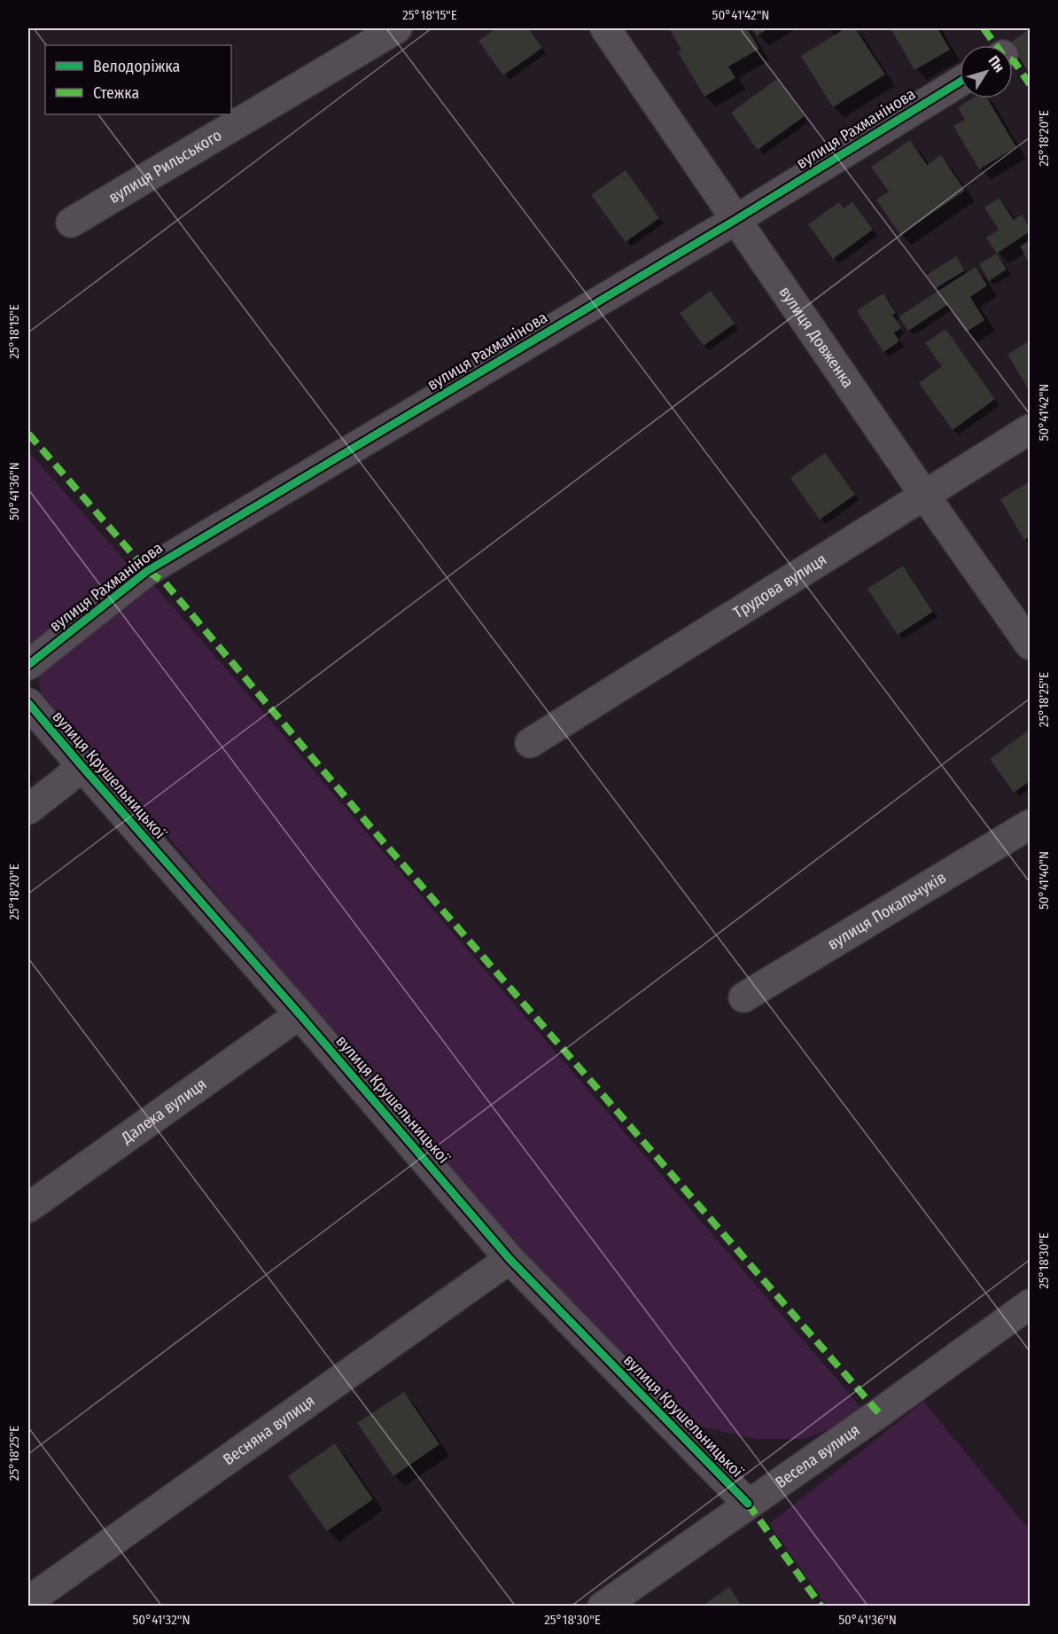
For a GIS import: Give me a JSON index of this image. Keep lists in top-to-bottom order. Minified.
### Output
{"streets":{"street":["вулиця Рахманінова","вулиця Рильського","вулиця Довженка","Трудова вулиця","вулиця Крушельницької","вулиця Покальчуків","Далека вулиця","Весняна вулиця","Весела вулиця"]},"crossings":[["вулиця Рахманінова","вулиця Довженка"],["вулиця Довженка","Трудова вулиця"],["вулиця Крушельницької","Далека вулиця"],["вулиця Крушельницької","Весняна вулиця"],["вулиця Крушельницької","Весела вулиця"]],"legend":["Велодоріжка","Стежка"],"north":"top right","coordinates":["25°18'15\"E","50°41'42\"N","25°18'20\"E","50°41'36\"N","25°18'25\"E","50°41'40\"N","25°18'30\"E","50°41'32\"N"]}
